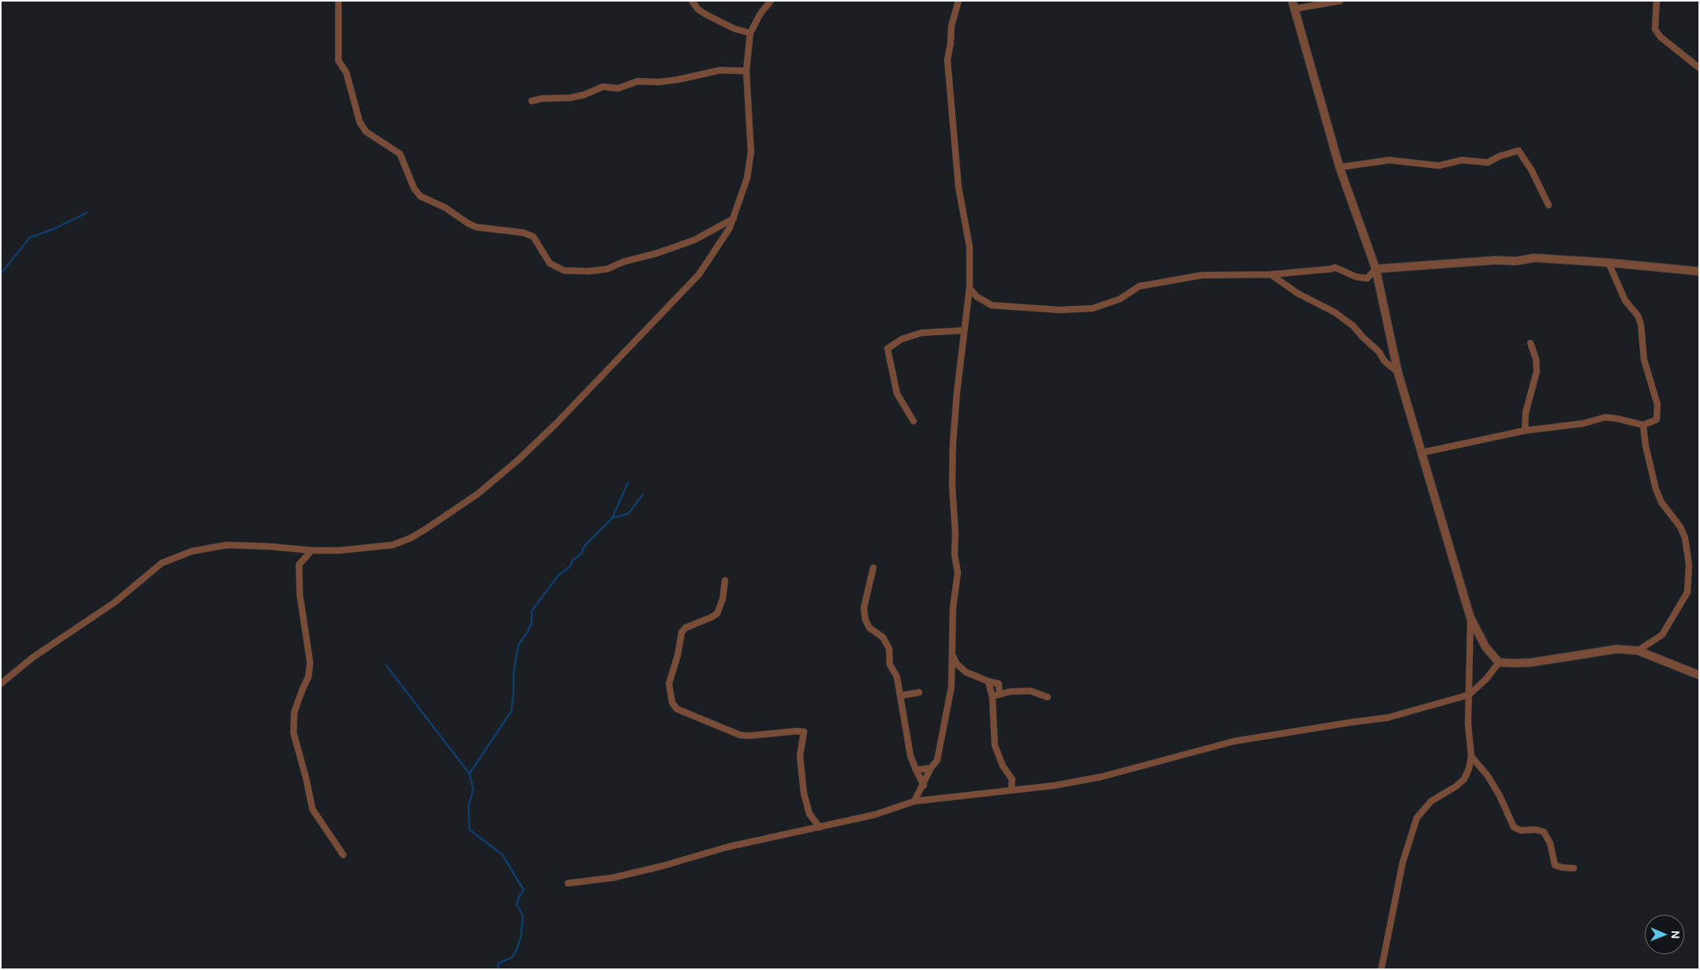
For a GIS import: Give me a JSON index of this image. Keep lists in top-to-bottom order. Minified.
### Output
{"north":"right"}
